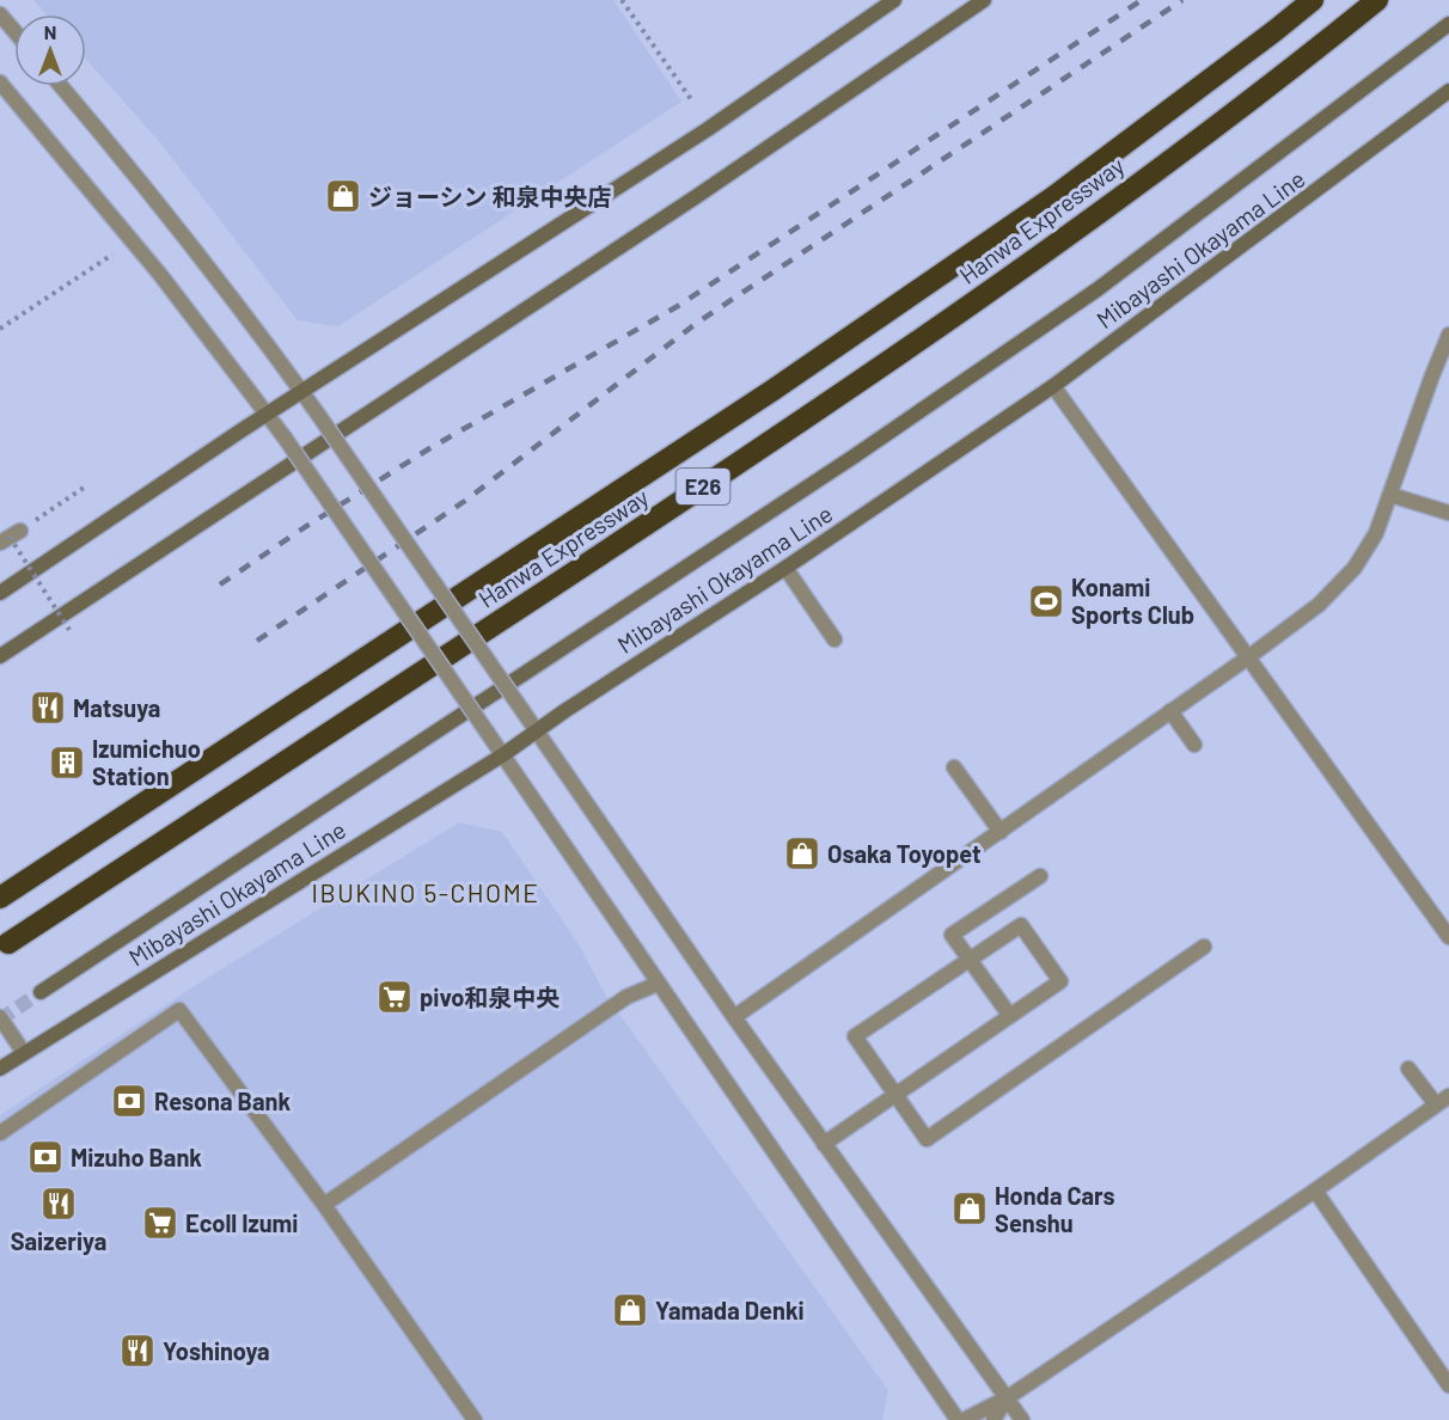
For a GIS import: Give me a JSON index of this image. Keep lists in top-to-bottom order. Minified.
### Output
{"streets":{"highway":["Hanwa Expressway","E26"],"main road":["Mibayashi Okayama Line"]},"districts":["IBUKINO 5-CHOME"],"places":{"shop":["ジョーシン 和泉中央店","Osaka Toyopet","Honda Cars Senshu","Yamada Denki"],"sports":["Konami Sports Club"],"restaurant":["Matsuya","Saizeriya","Yoshinoya"],"building":["Izumichuo Station"],"supermarket":["pivo和泉中央","Ecoll Izumi"],"bank":["Resona Bank","Mizuho Bank"]},"north":"top"}
